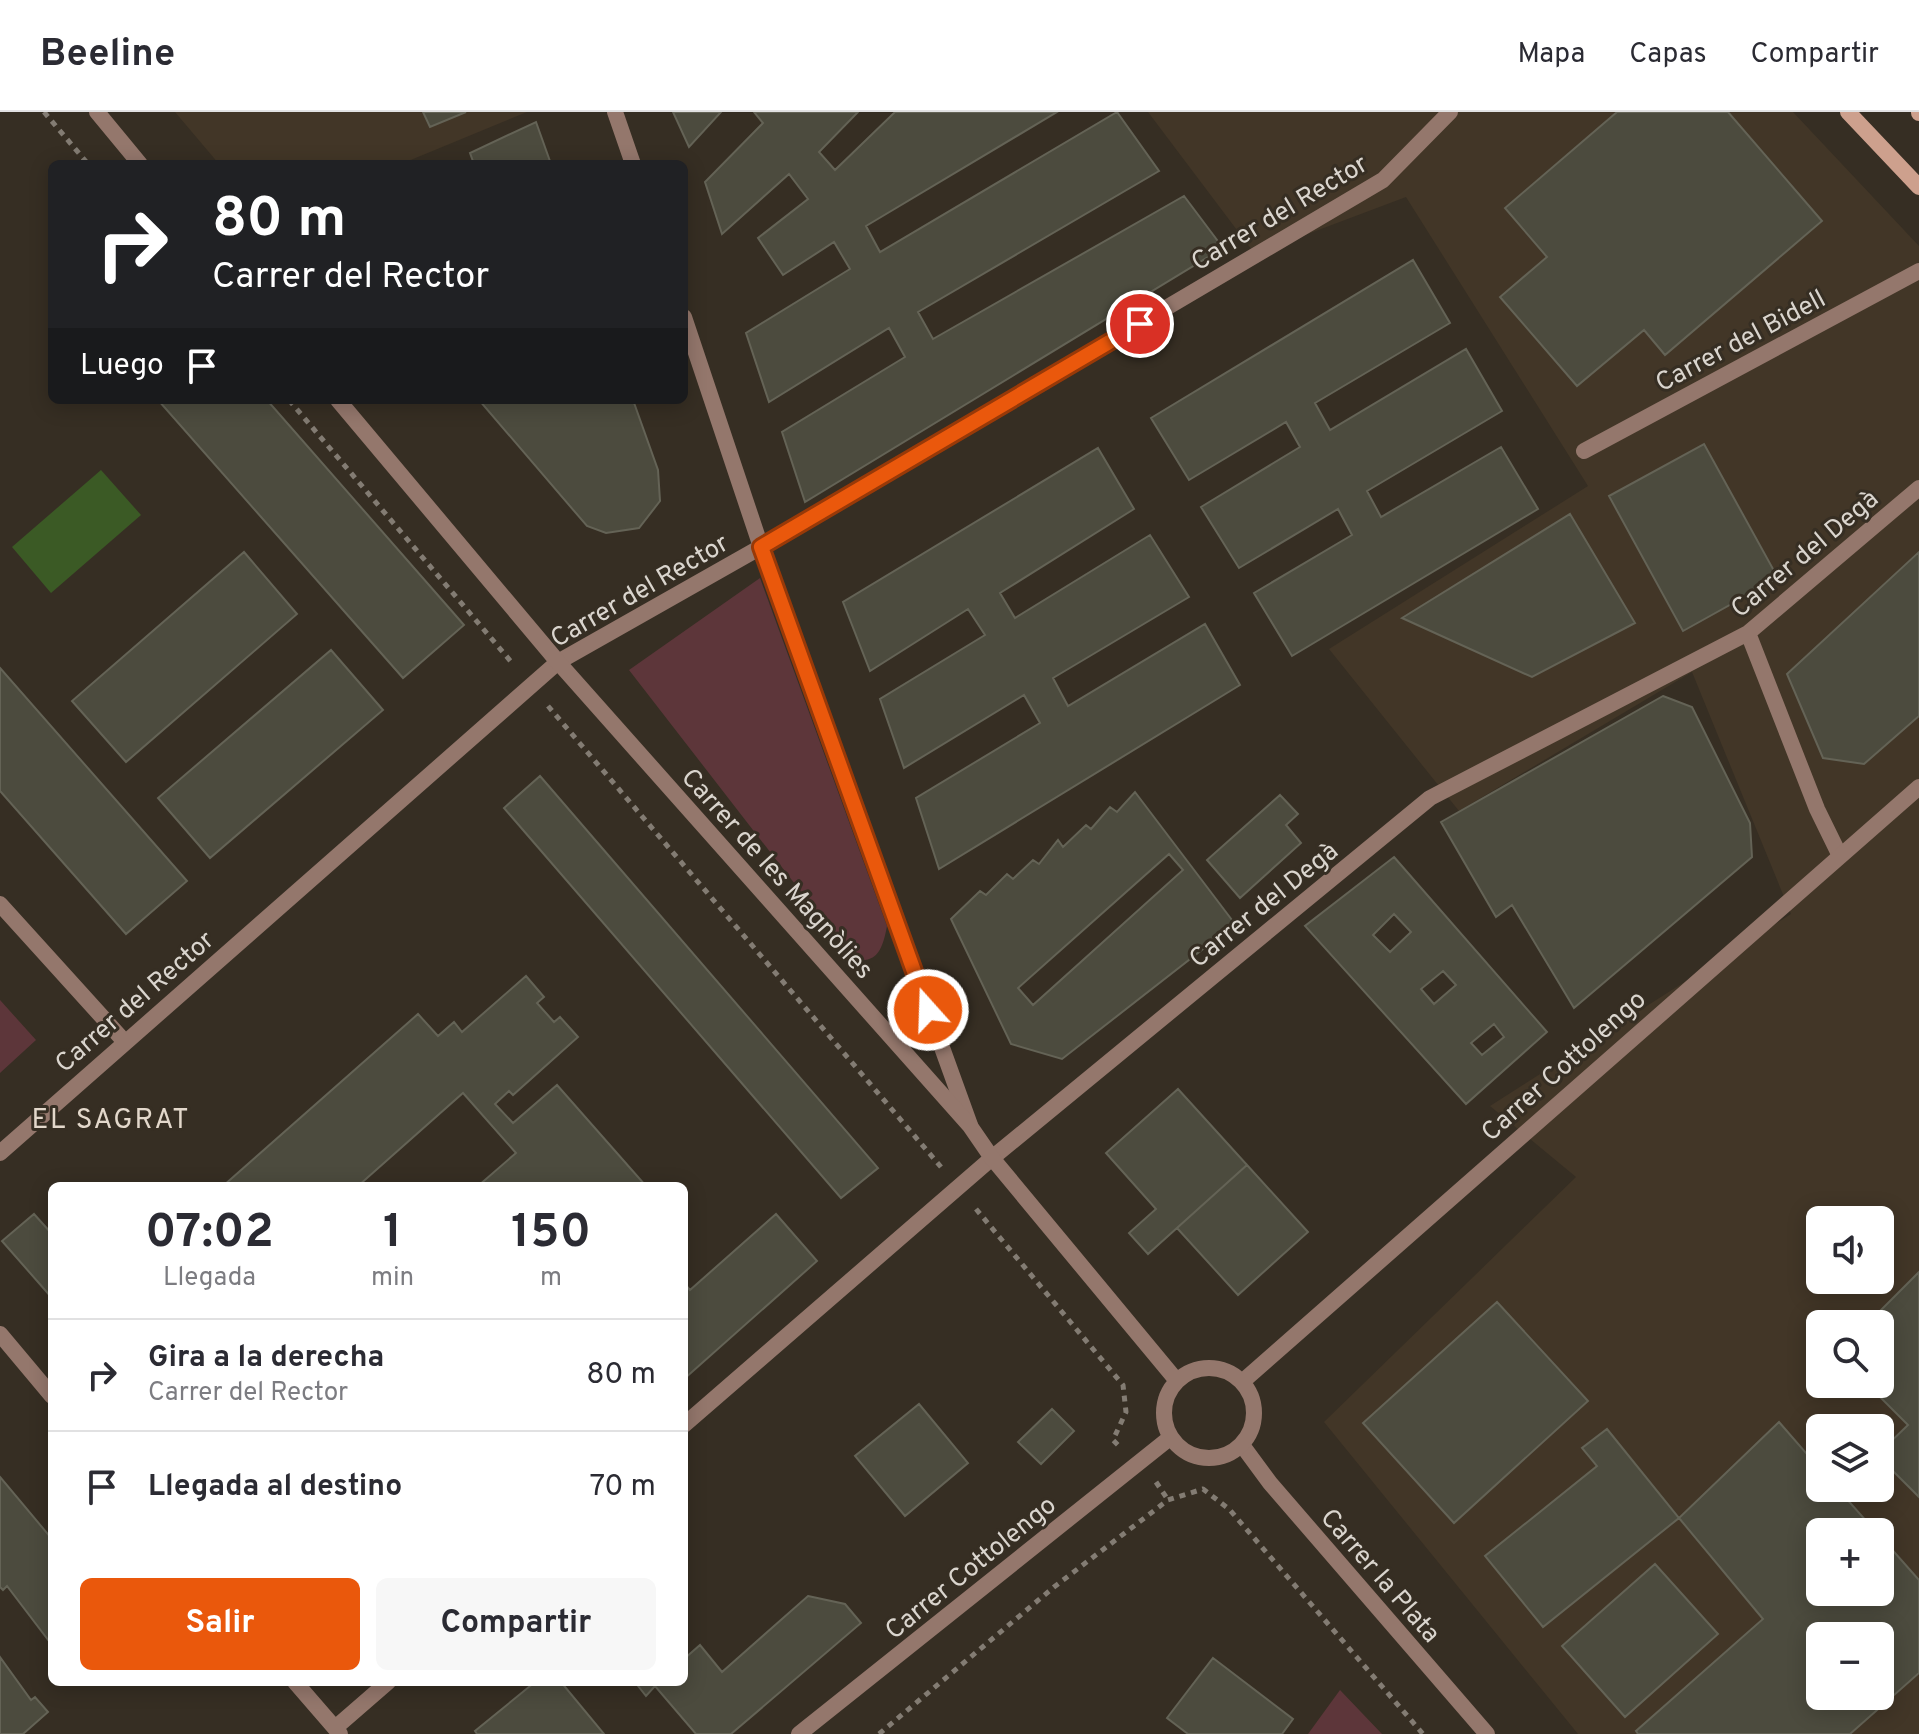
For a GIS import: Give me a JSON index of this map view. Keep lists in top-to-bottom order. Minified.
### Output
{"streets":{"street":["Carrer del Rector","Carrer del Bidell","Carrer del Degà","Carrer de les Magnòlies","Carrer Cottolengo","Carrer la Plata"]},"crossings":[["Carrer del Rector","Carrer de les Magnòlies"],["Carrer del Degà","Carrer de les Magnòlies"],["Carrer de les Magnòlies","Carrer Cottolengo"],["Carrer de les Magnòlies","Carrer la Plata"],["Carrer Cottolengo","Carrer la Plata"]],"districts":["EL SAGRAT"],"page":{"header":"Beeline","nav":["Mapa","Capas","Compartir"],"turn":["80 m","Carrer del Rector"],"then":"Luego","eta":["07:02","Llegada","1","min","150","m"],"map_buttons":["+","−"],"list":[{"name":"Gira a la derecha","note":"Carrer del Rector","value":"80 m"},{"name":"Llegada al destino","value":"70 m"}],"buttons":["Salir","Compartir"]}}
